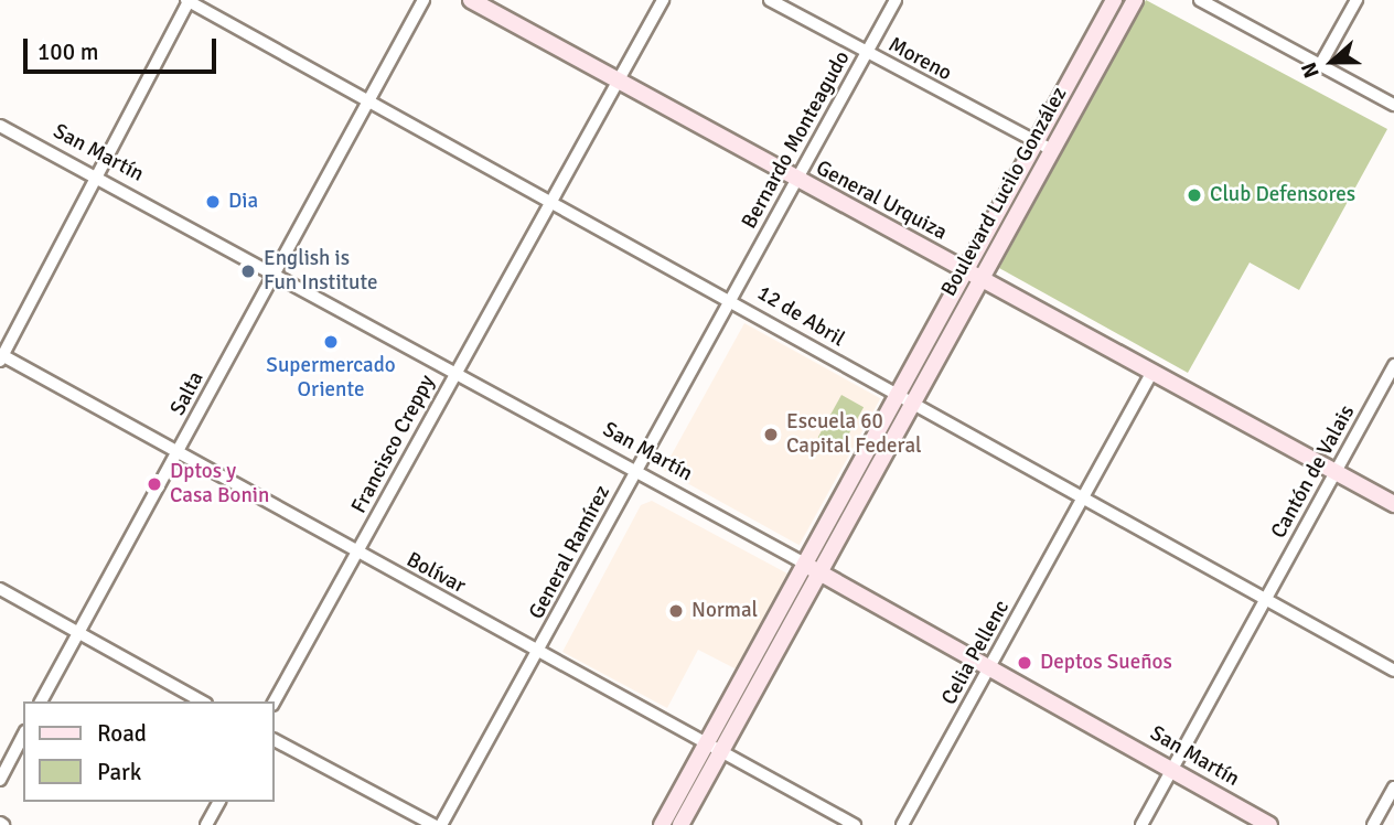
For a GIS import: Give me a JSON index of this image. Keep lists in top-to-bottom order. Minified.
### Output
{"streets":{"main road":["San Martín","Boulevard Lucilo González","General Urquiza"],"street":["Moreno","Bernardo Monteagudo","12 de Abril","Salta","Francisco Creppy","Cantón de Valais","General Ramírez","Bolívar","Celia Pellenc"]},"crossings":[["Moreno","Bernardo Monteagudo"],["Moreno","Boulevard Lucilo González"],["Bernardo Monteagudo","General Urquiza"],["Bernardo Monteagudo","12 de Abril"],["Bernardo Monteagudo","General Ramírez"],["San Martín","Boulevard Lucilo González"],["San Martín","Salta"],["San Martín","Francisco Creppy"],["San Martín","Cantón de Valais"],["San Martín","General Ramírez"],["San Martín","Celia Pellenc"],["Boulevard Lucilo González","General Urquiza"],["Boulevard Lucilo González","12 de Abril"],["General Urquiza","Francisco Creppy"],["General Urquiza","Cantón de Valais"],["General Urquiza","Celia Pellenc"],["12 de Abril","Salta"],["12 de Abril","Francisco Creppy"],["12 de Abril","Cantón de Valais"],["12 de Abril","General Ramírez"],["12 de Abril","Celia Pellenc"],["Salta","Bolívar"],["Francisco Creppy","Bolívar"],["General Ramírez","Bolívar"]],"places":["Club Defensores","Dia","English is Fun Institute","Supermercado Oriente","Escuela 60 Capital Federal","Dptos y Casa Bonin","Normal","Deptos Sueños"],"legend":["Road","Park"],"scale_bar":"100 m","north":"left"}
